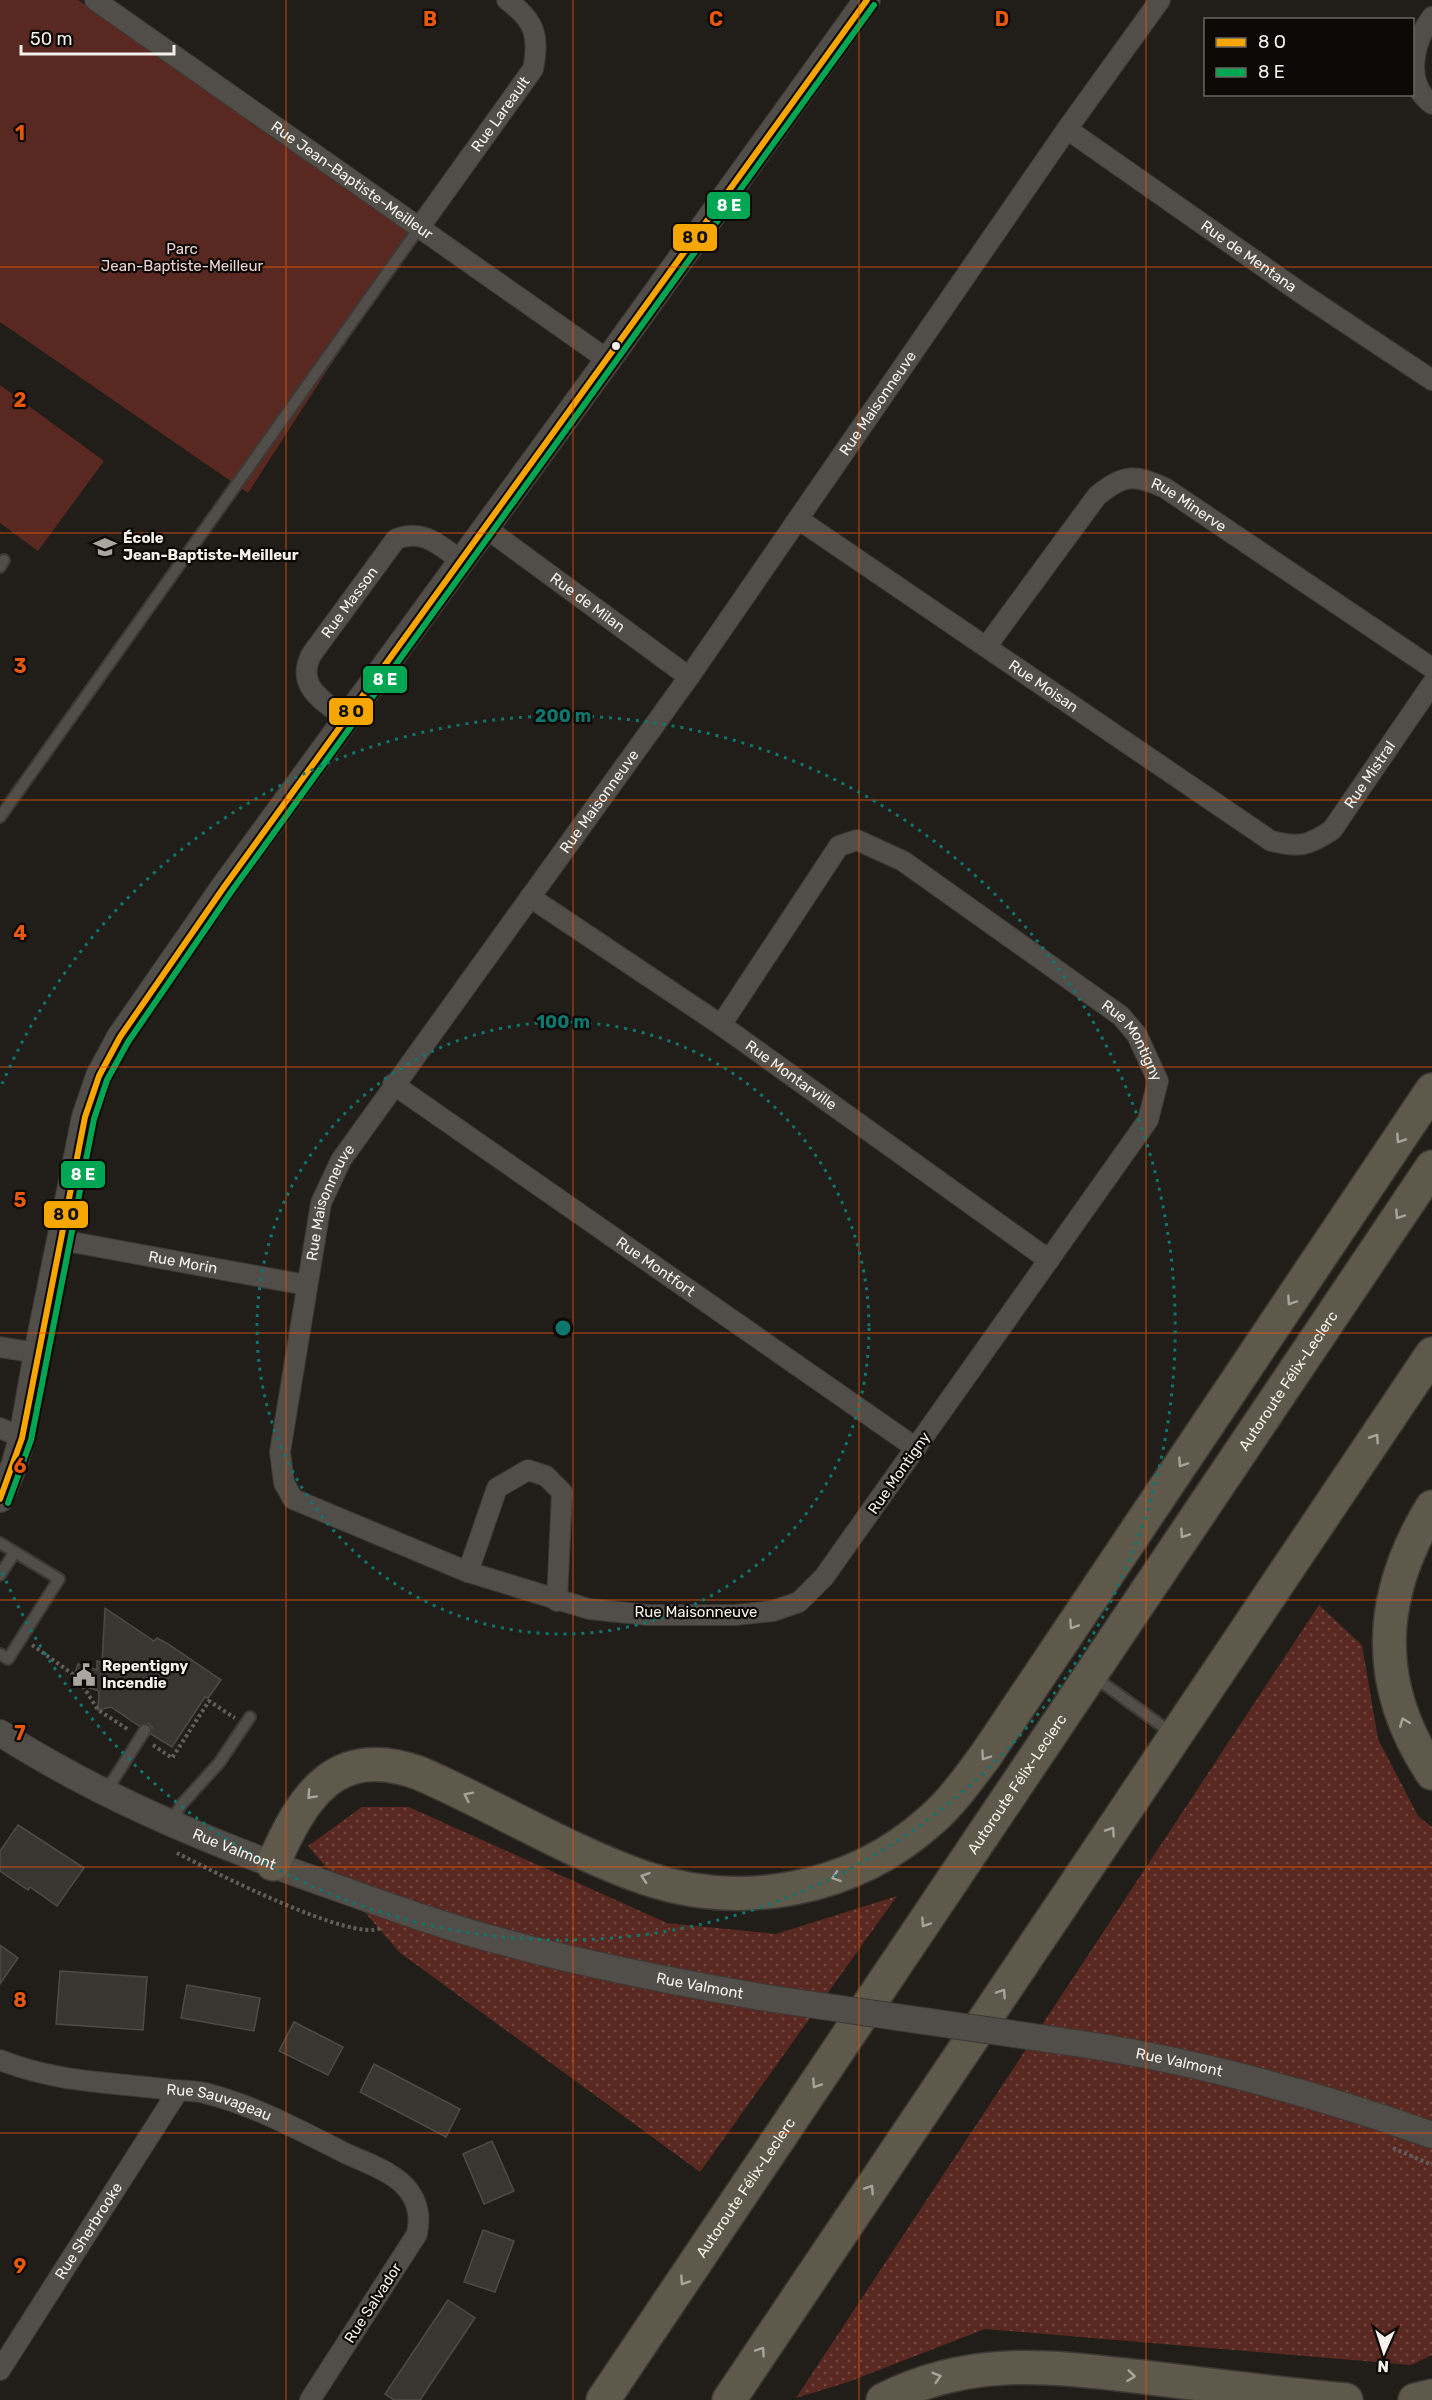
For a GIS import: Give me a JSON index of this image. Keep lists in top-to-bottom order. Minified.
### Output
{"streets":{"highway":["Autoroute Félix-Leclerc"],"street":["Rue Lareault","Rue Jean-Baptiste-Meilleur","Rue de Mentana","Rue Maisonneuve","Rue Minerve","Rue Masson","Rue de Milan","Rue Moisan","Rue Mistral","Rue Montigny","Rue Montarville","Rue Morin","Rue Montfort","Rue Valmont","Rue Sauvageau","Rue Sherbrooke","Rue Salvador"]},"crossings":[["Rue Lareault","Rue Jean-Baptiste-Meilleur"],["Rue de Mentana","Rue Maisonneuve"],["Rue Maisonneuve","Rue de Milan"],["Rue Maisonneuve","Rue Moisan"],["Rue Maisonneuve","Rue Montigny"],["Rue Maisonneuve","Rue Montarville"],["Rue Maisonneuve","Rue Morin"],["Rue Maisonneuve","Rue Montfort"],["Rue Minerve","Rue Moisan"],["Rue Moisan","Rue Mistral"],["Rue Montigny","Rue Montarville"],["Rue Montigny","Rue Montfort"],["Rue Sauvageau","Rue Sherbrooke"],["Rue Sauvageau","Rue Salvador"]],"parks":["Parc Jean-Baptiste-Meilleur"],"places":{"school or university":["École Jean-Baptiste-Meilleur"],"public building":["Repentigny Incendie"]},"legend":["8 O","8 E"],"scale_bar":"50 m","north":"bottom","grid":{"columns":["B","C","D"],"rows":["1","2","3","4","5","6","7","8","9"]},"rings":["200 m","100 m"]}
